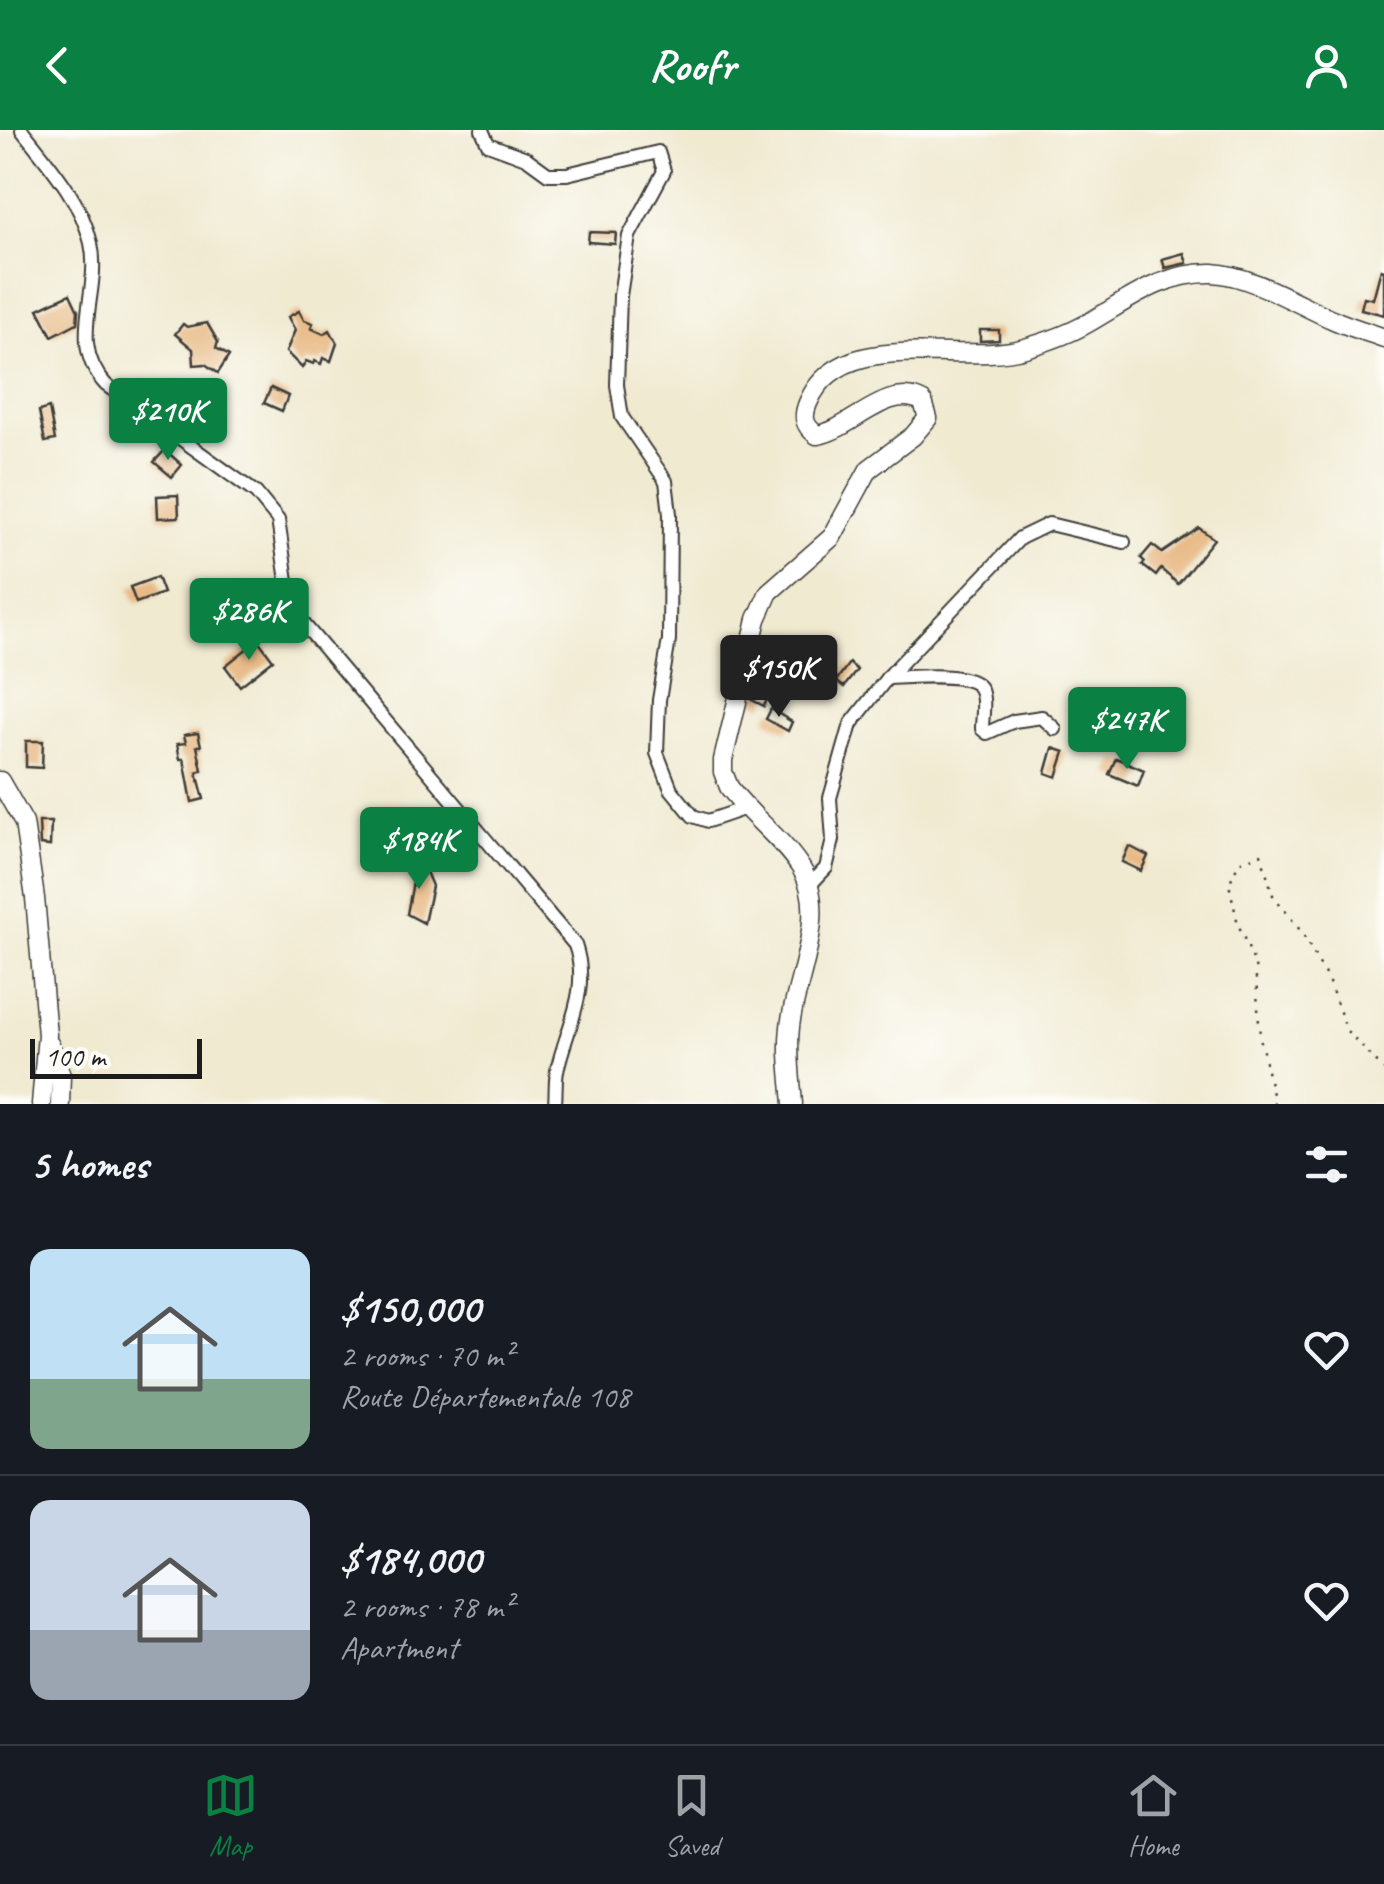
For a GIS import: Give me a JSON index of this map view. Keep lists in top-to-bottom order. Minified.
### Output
{"scale_bar":"100 m","page":{"header":"Roofr","price":["$210K","$286K","$150K","$247K","$184K"],"scale":"100 m","heading":"5 homes","list":[{"name":"$150,000","note":"2 rooms · 70 m² · Route Départementale 108"},{"name":"$184,000","note":"2 rooms · 78 m² · Apartment"}],"tabs":["Map","Saved","Home"]}}
